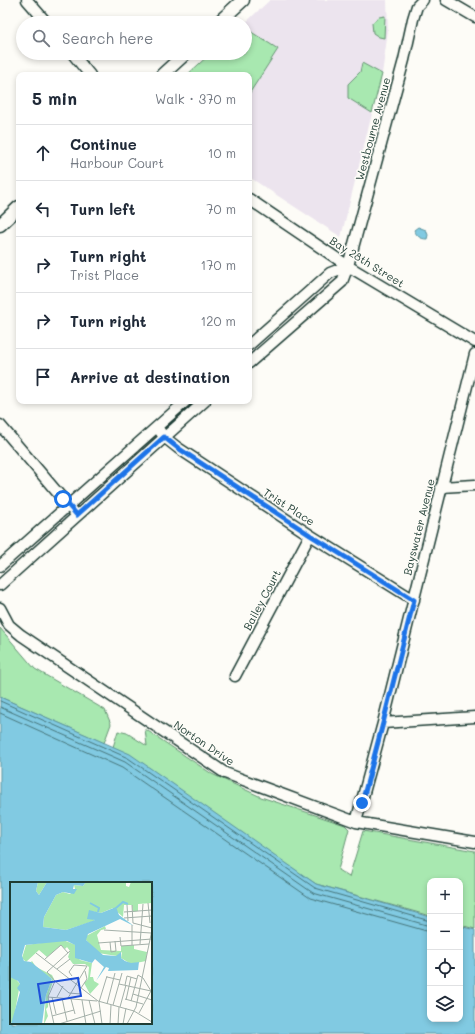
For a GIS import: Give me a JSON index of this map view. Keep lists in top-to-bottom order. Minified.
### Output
{"streets":{"street":["Westbourne Avenue","Bay 28th Street","Trist Place","Bayswater Avenue","Bailey Court","Norton Drive"]},"crossings":[["Westbourne Avenue","Bay 28th Street"],["Trist Place","Bayswater Avenue"],["Trist Place","Bailey Court"],["Bayswater Avenue","Norton Drive"]],"page":{"search":"Search here","heading":["5 min","Walk · 370 m"],"list":[["Continue","Harbour Court","10 m"],["Turn left","70 m"],["Turn right","Trist Place","170 m"],["Turn right","120 m"],"Arrive at destination"],"map_buttons":["+","−"]}}
